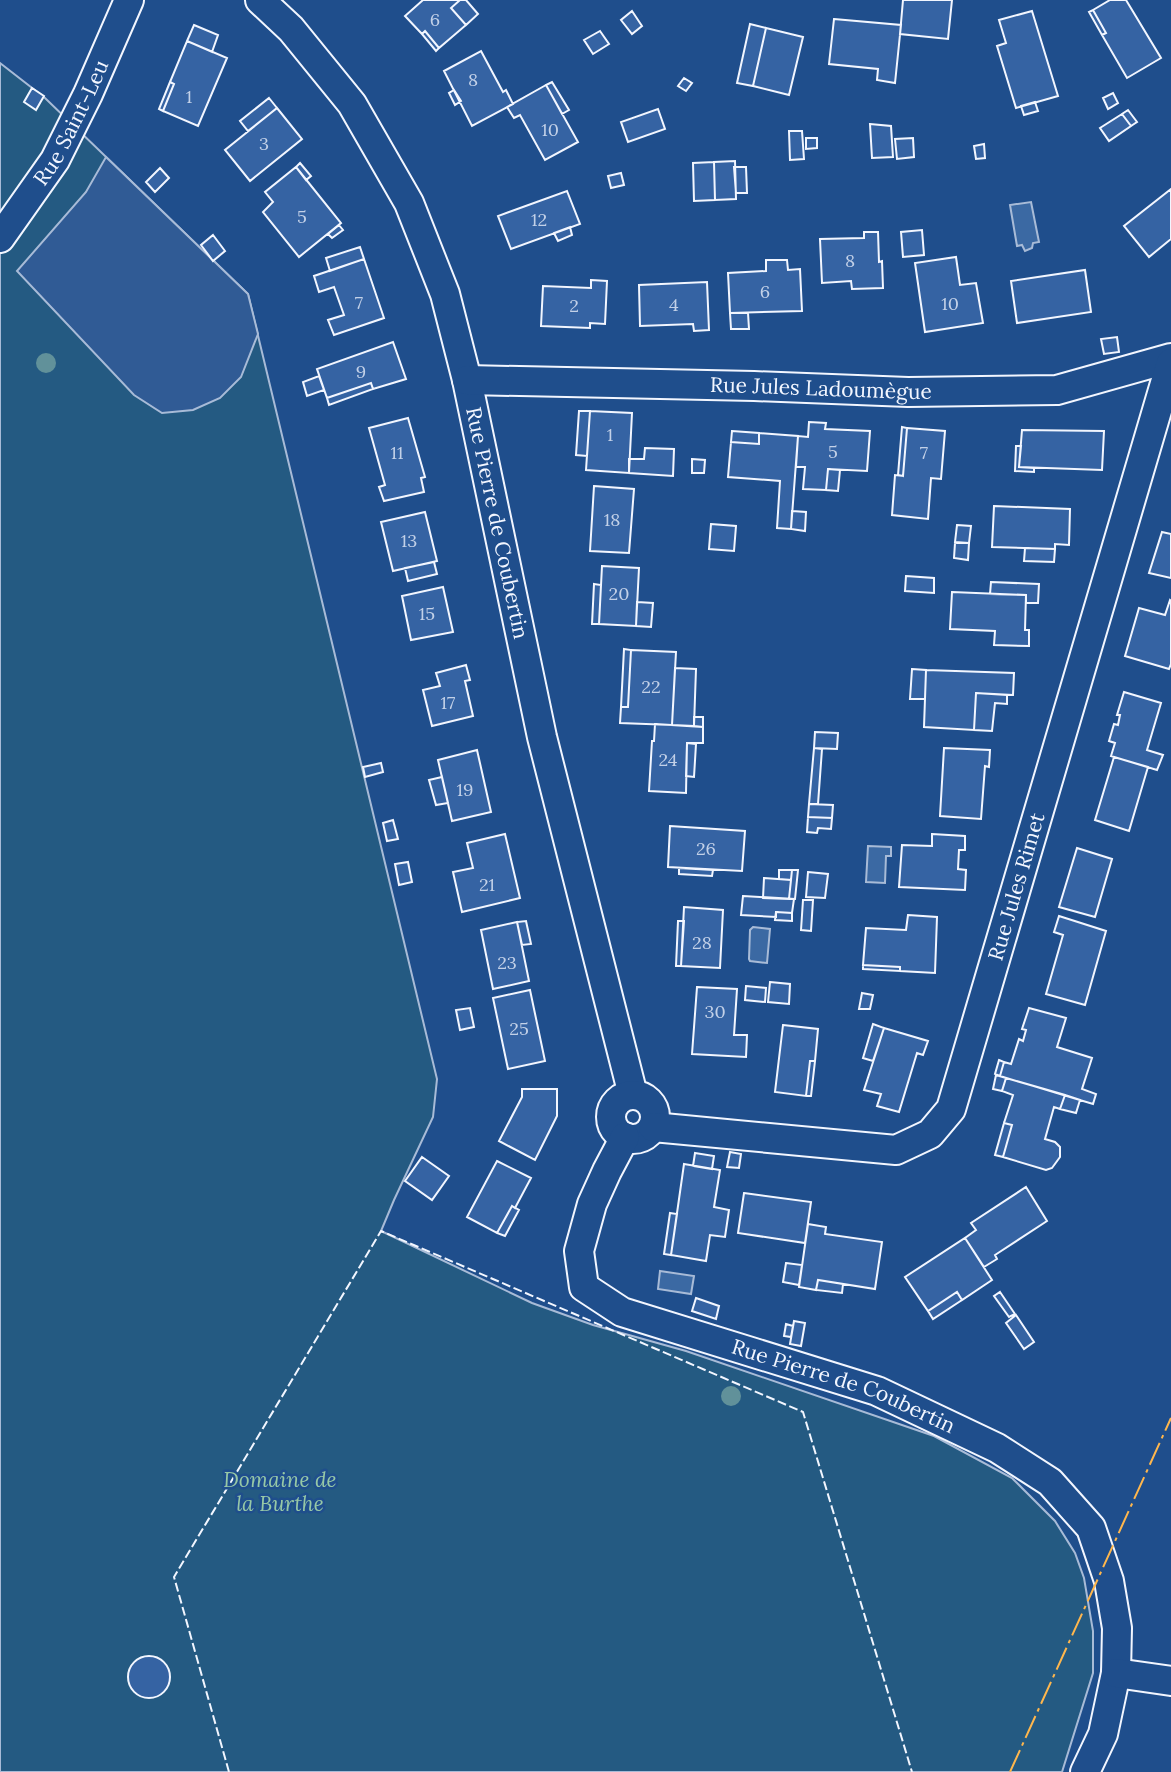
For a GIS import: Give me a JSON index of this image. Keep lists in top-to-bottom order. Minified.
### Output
{"streets":{"street":["Rue Saint-Leu","Rue Jules Ladoumègue","Rue Pierre de Coubertin","Rue Jules Rimet"]},"crossings":[["Rue Jules Ladoumègue","Rue Pierre de Coubertin"],["Rue Jules Ladoumègue","Rue Jules Rimet"],["Rue Pierre de Coubertin","Rue Jules Rimet"]],"parks":["Domaine de la Burthe"],"house_numbers":["6","8","1","10","3","5","12","8","6","7","10","4","2","9","1","5","11","7","18","13","20","15","22","17","24","19","26","21","28","23","30","25"]}
